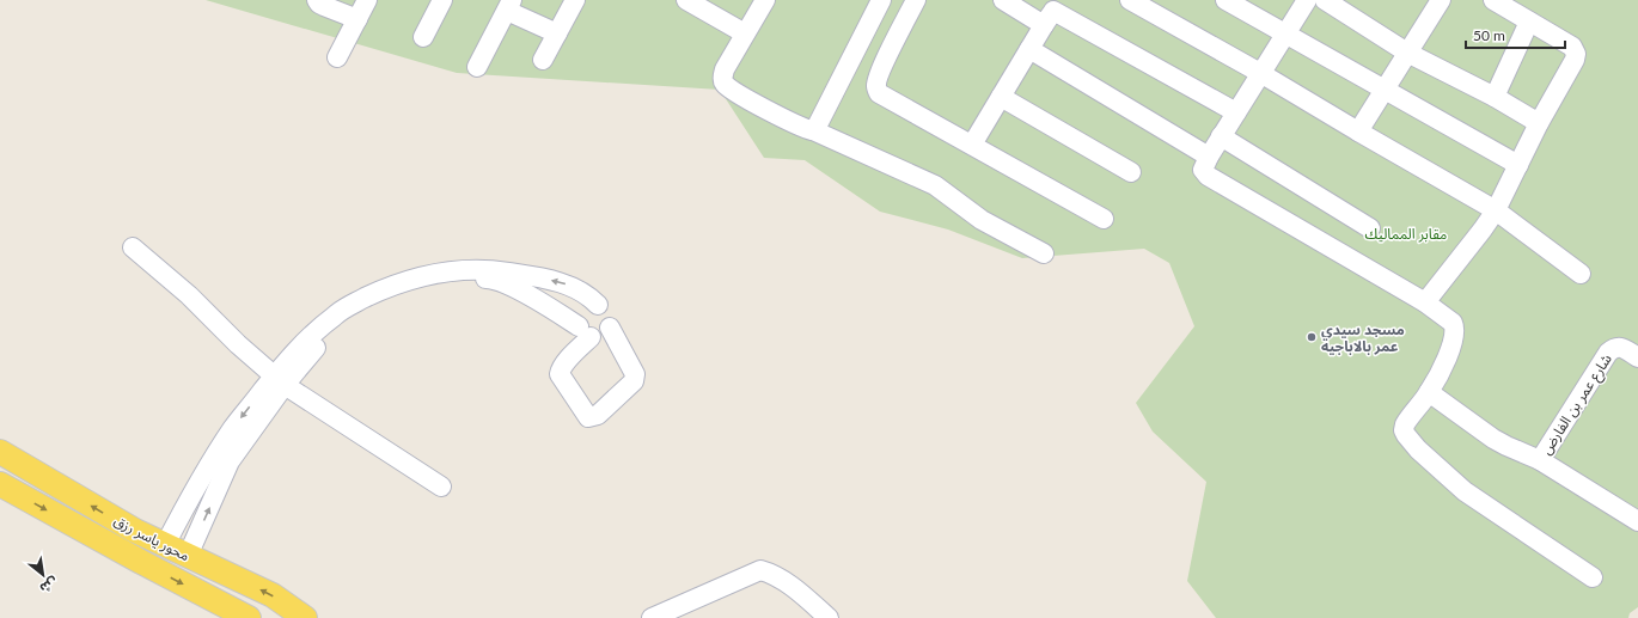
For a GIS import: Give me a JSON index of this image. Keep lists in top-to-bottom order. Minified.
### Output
{"streets":{"main road":["محور ياسر رزق"],"street":["شارع عمر بن الفارض"]},"parks":["مقابر المماليك"],"places":["مسجد سيدى عمر بالاباجية"],"scale_bar":"50 m","north":"bottom right"}
